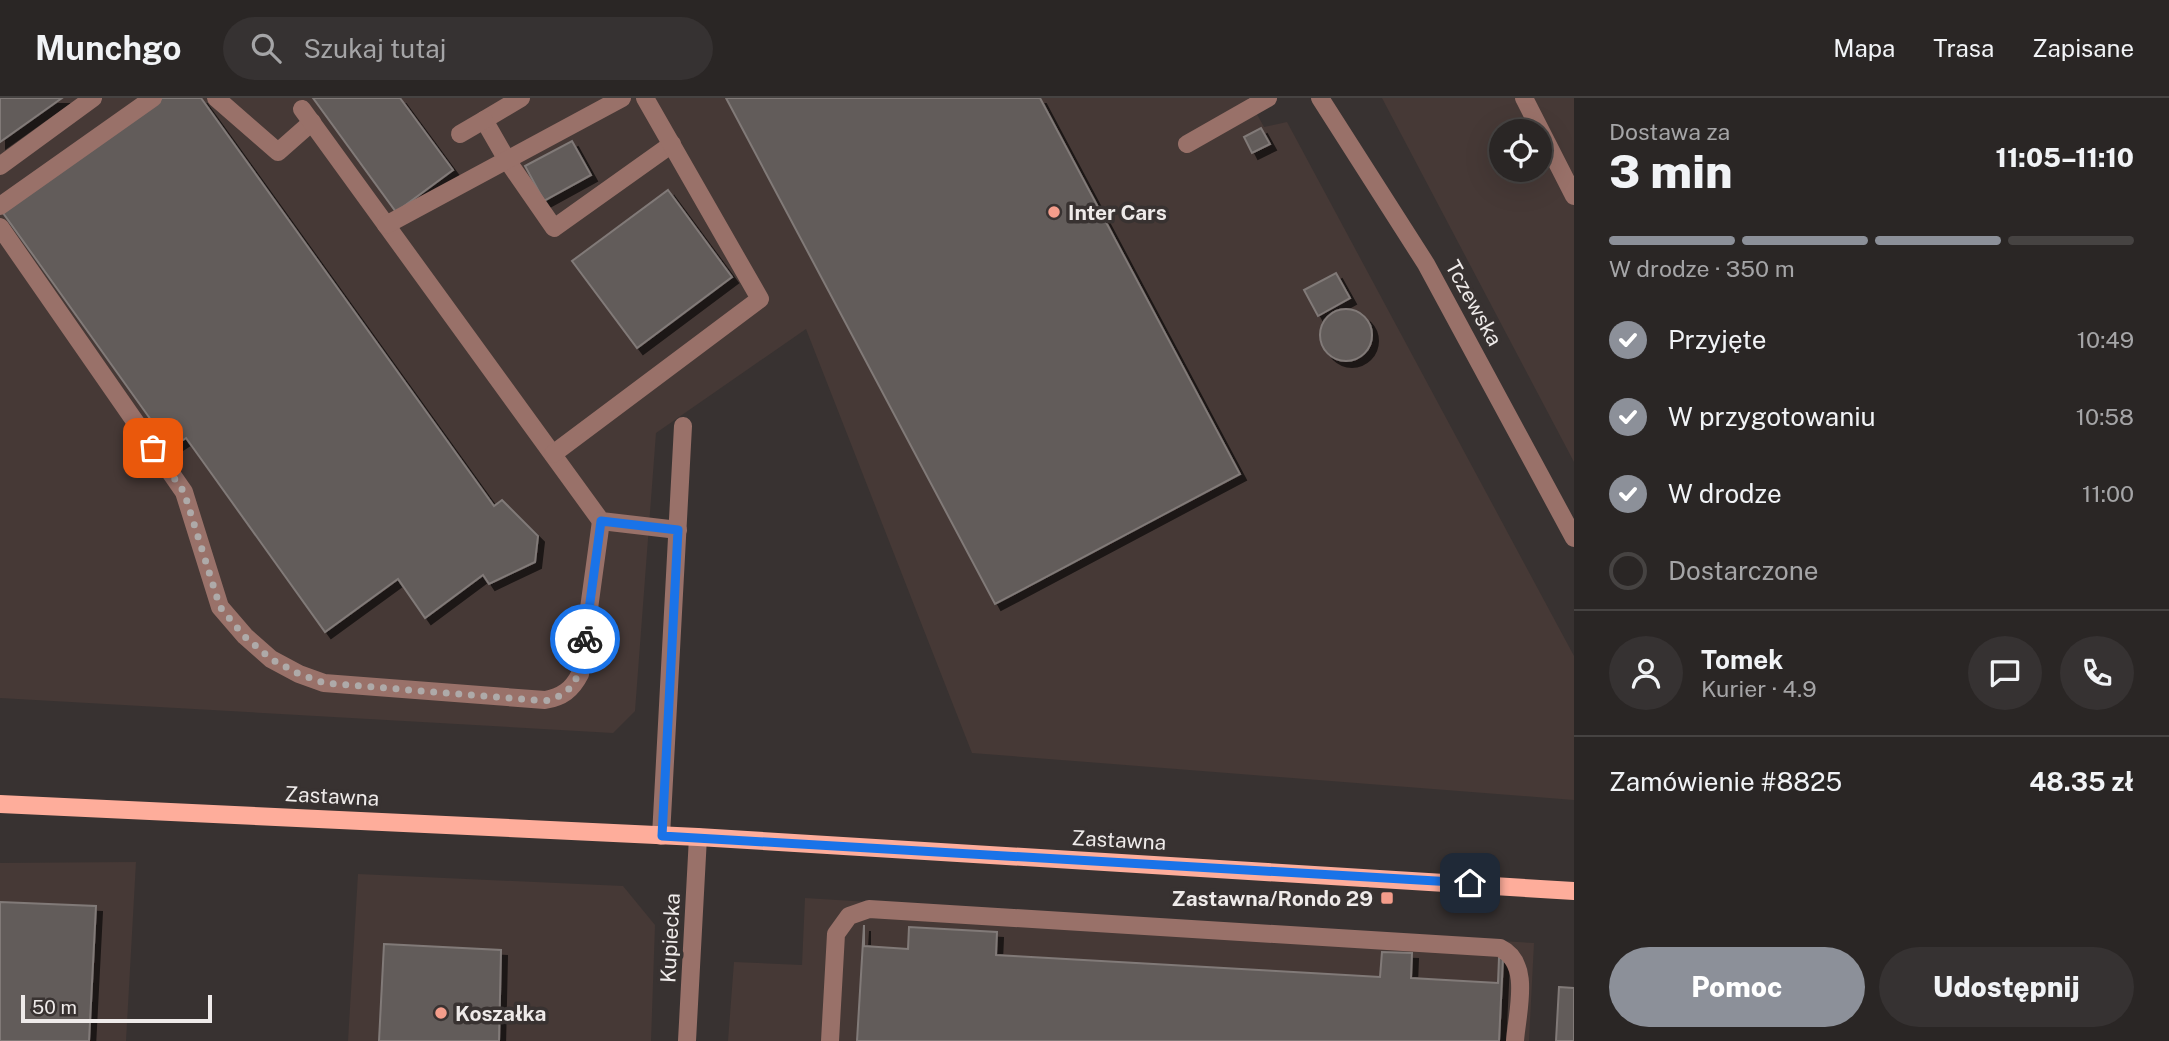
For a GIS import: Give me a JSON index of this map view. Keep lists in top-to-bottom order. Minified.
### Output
{"streets":{"main road":["Zastawna"],"street":["Tczewska","Kupiecka"]},"crossings":[["Zastawna","Kupiecka"]],"places":{"other":["Inter Cars","Koszałka"],"transit":["Zastawna/Rondo 29"]},"scale_bar":"50 m","page":{"header":"Munchgo","search":"Szukaj tutaj","nav":["Mapa","Trasa","Zapisane"],"heading":["3 min","Dostawa za","11:05–11:10"],"panel":["Tomek","Kurier · 4.9","Zamówienie #8825","48.35 zł"],"bar":"W drodze · 350 m","list":[["Przyjęte","10:49"],["W przygotowaniu","10:58"],["W drodze","11:00"],"Dostarczone"],"buttons":["Pomoc","Udostępnij"],"scale":"50 m"}}
